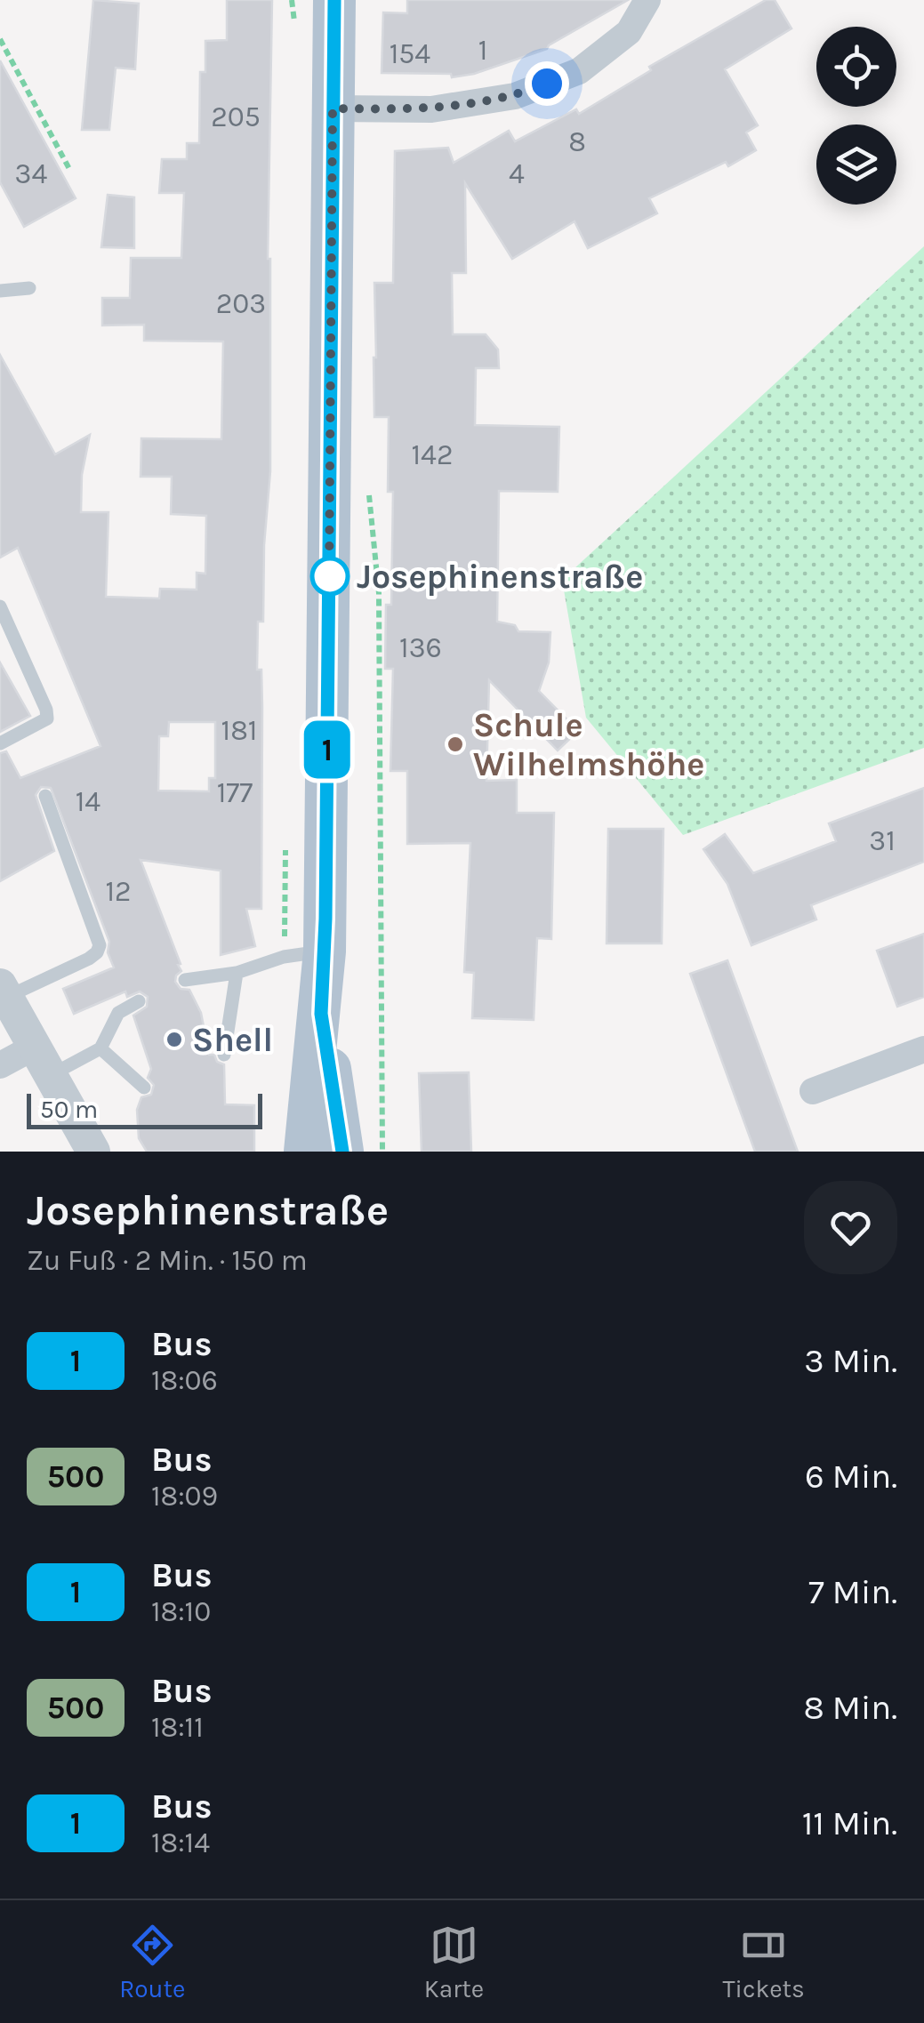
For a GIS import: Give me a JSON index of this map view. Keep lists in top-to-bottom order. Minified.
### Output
{"places":["Josephinenstraße","Schule Wilhelmshöhe","Shell"],"lines":["bus line 1"],"house_numbers":["1","154","205","8","34","4","203","142","136","181","177","14","31","12"],"scale_bar":"50 m","page":{"on_map":"1","scale":"50 m","heading":["Josephinenstraße","Zu Fuß · 2 Min. · 150 m"],"list":[{"mark":"1","name":"Bus","note":"18:06","value":"3 Min."},{"mark":"500","name":"Bus","note":"18:09","value":"6 Min."},{"mark":"1","name":"Bus","note":"18:10","value":"7 Min."},{"mark":"500","name":"Bus","note":"18:11","value":"8 Min."},{"mark":"1","name":"Bus","note":"18:14","value":"11 Min."}],"tabs":["Route","Karte","Tickets"]}}
